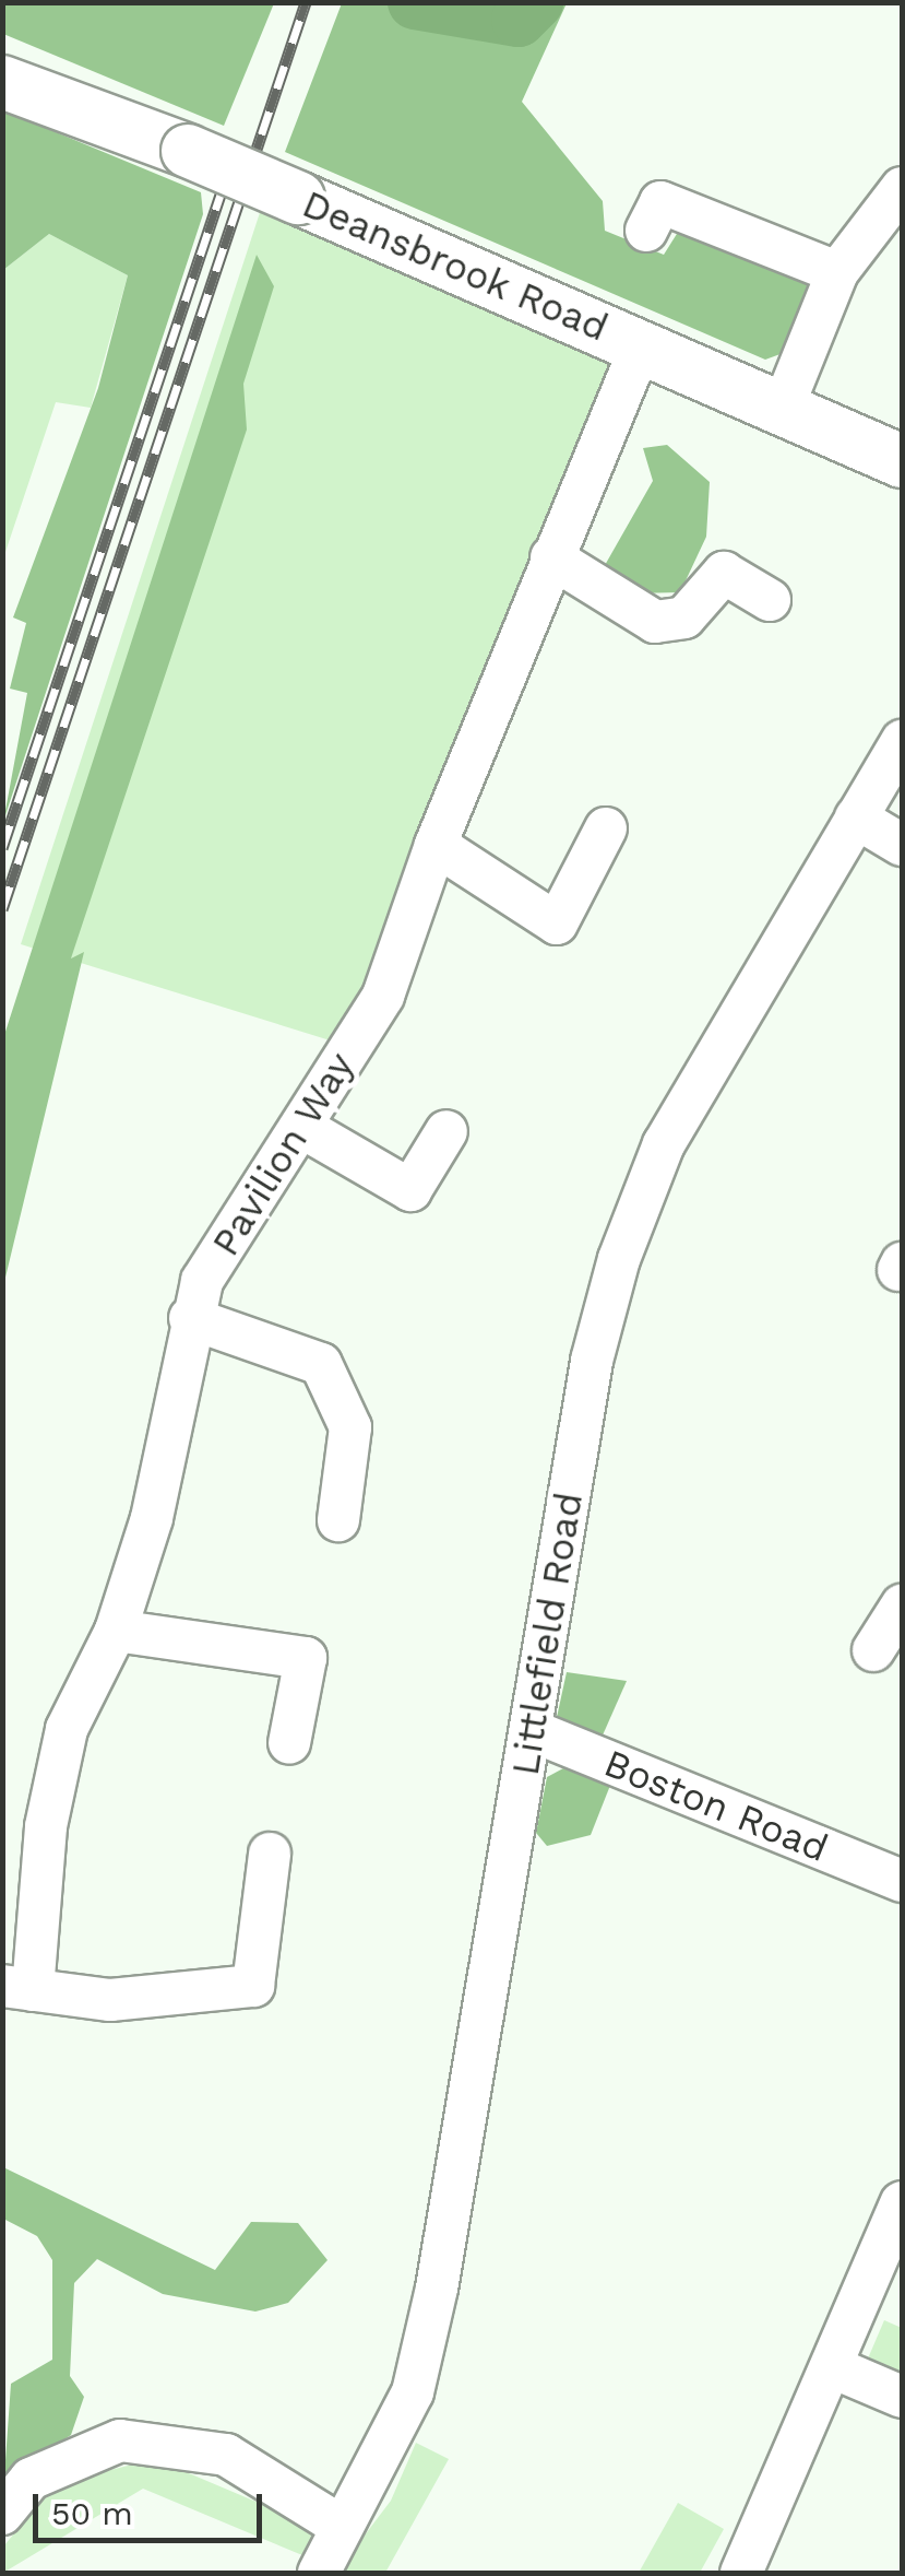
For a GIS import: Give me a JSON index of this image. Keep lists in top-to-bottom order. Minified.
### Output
{"streets":{"main road":["Deansbrook Road"],"street":["Pavilion Way","Littlefield Road","Boston Road"]},"crossings":[["Deansbrook Road","Pavilion Way"],["Littlefield Road","Boston Road"]],"scale_bar":"50 m"}
